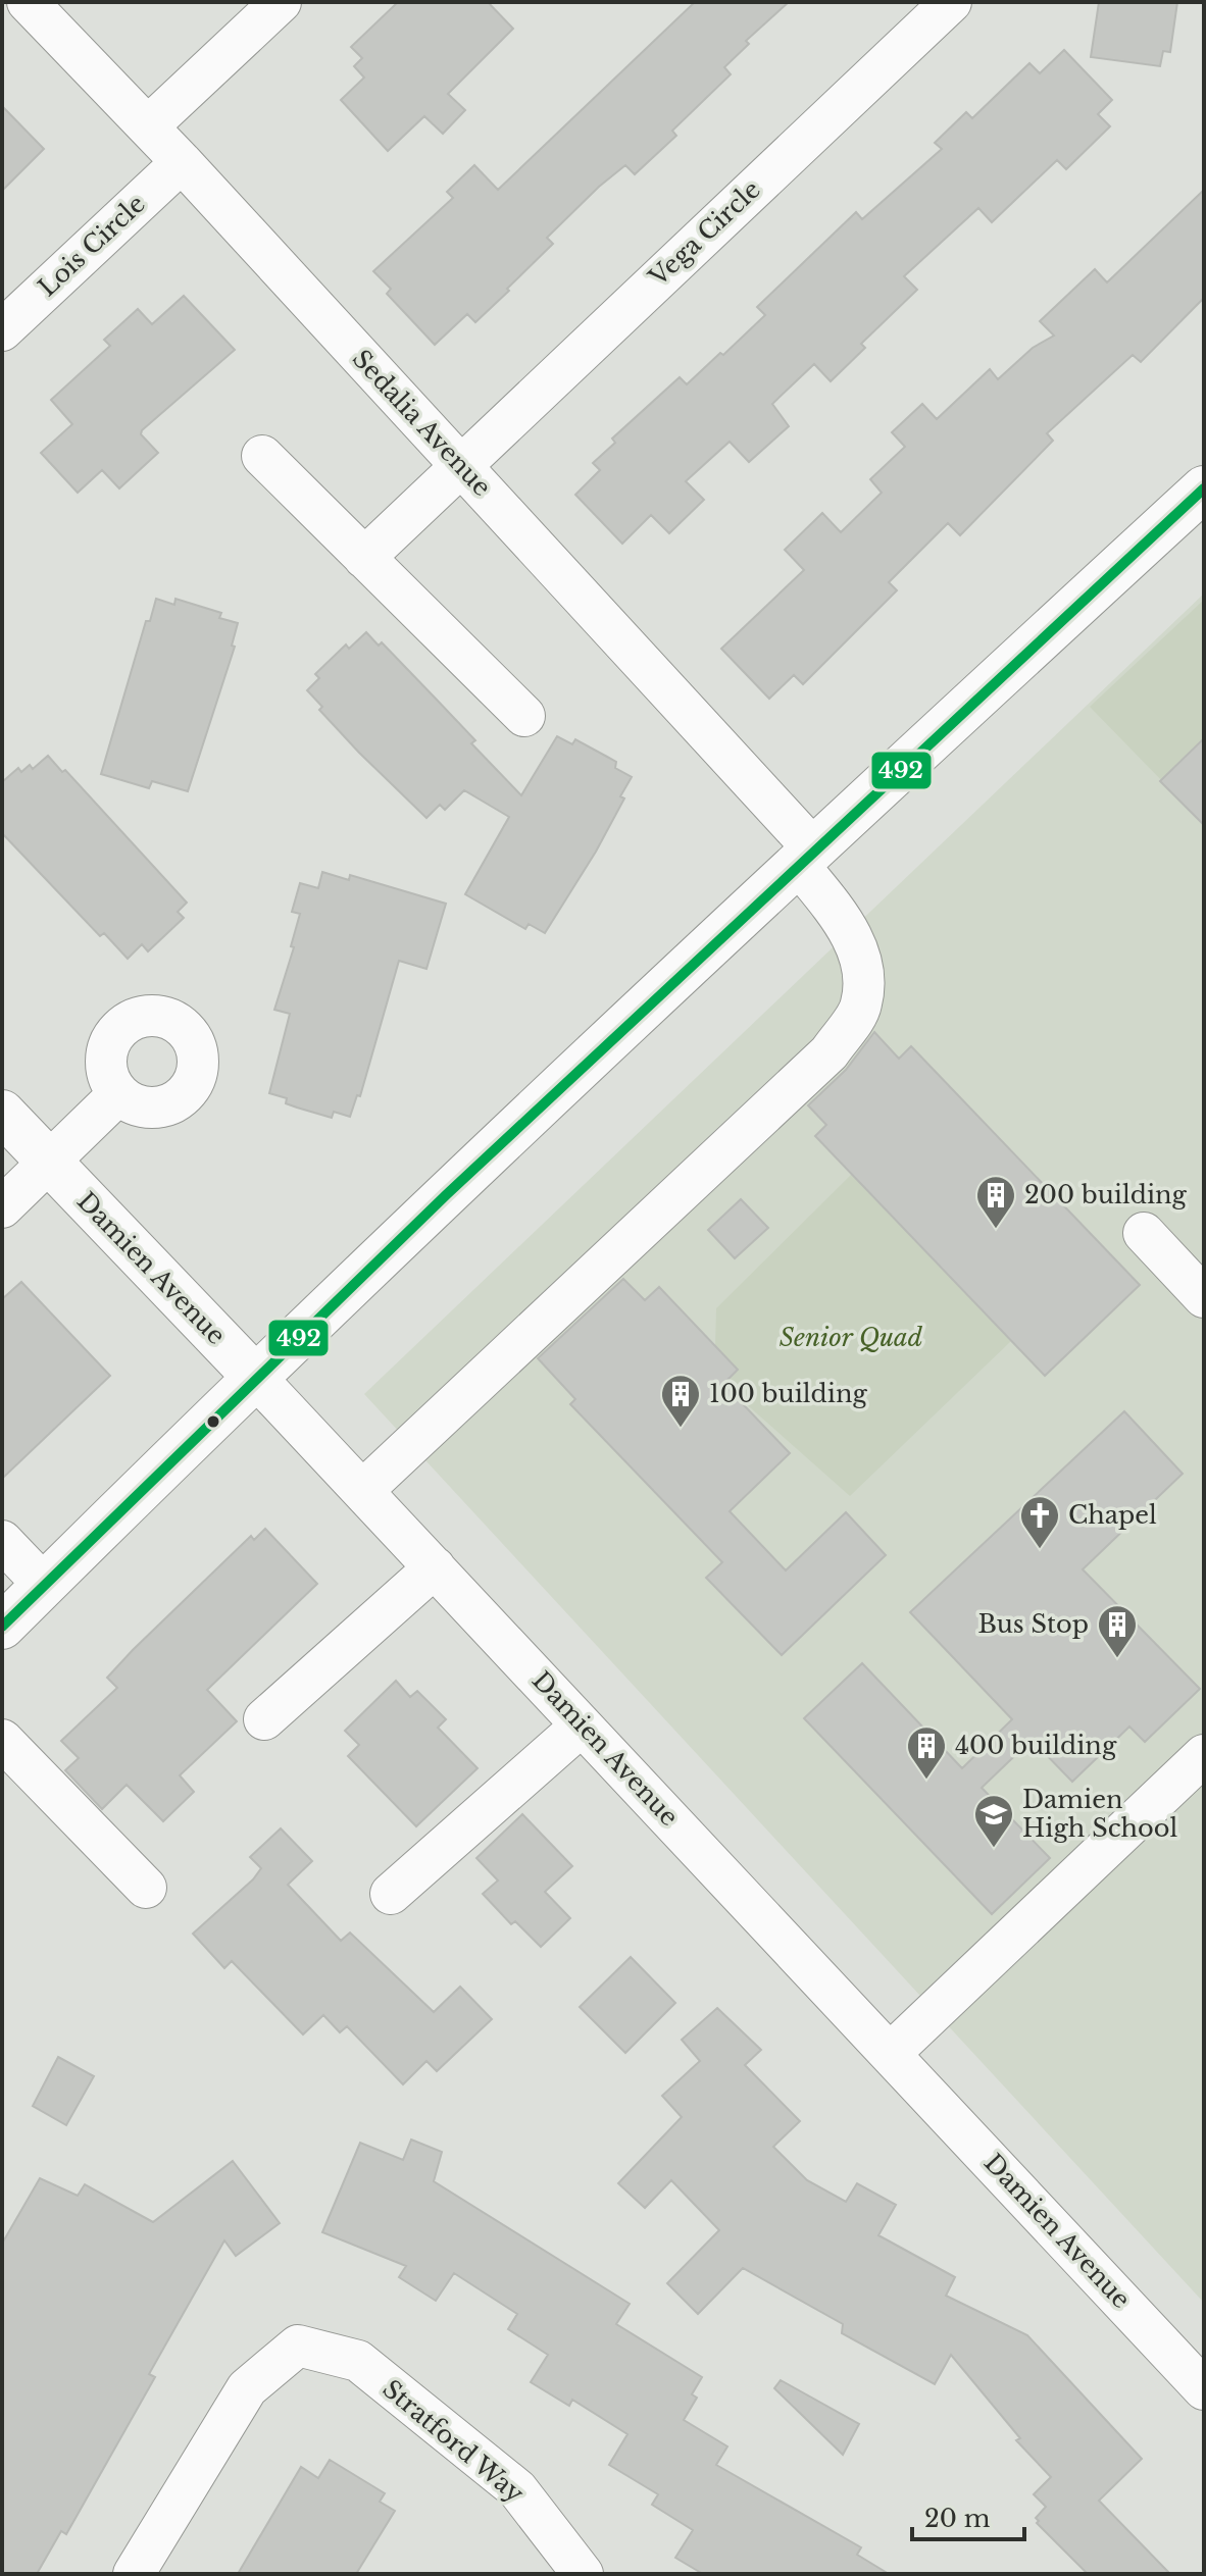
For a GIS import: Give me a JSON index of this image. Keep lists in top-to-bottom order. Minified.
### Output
{"streets":{"main road":["Damien Avenue"],"street":["Vega Circle","Lois Circle","Sedalia Avenue","Stratford Way"]},"crossings":[["Vega Circle","Sedalia Avenue"],["Lois Circle","Sedalia Avenue"],["Sedalia Avenue","Damien Avenue"]],"parks":["Senior Quad"],"places":{"building":["200 building","100 building","Bus Stop","400 building"],"church":["Chapel"],"school or university":["Damien High School"]},"lines":["transit line 492"],"scale_bar":"20 m"}
